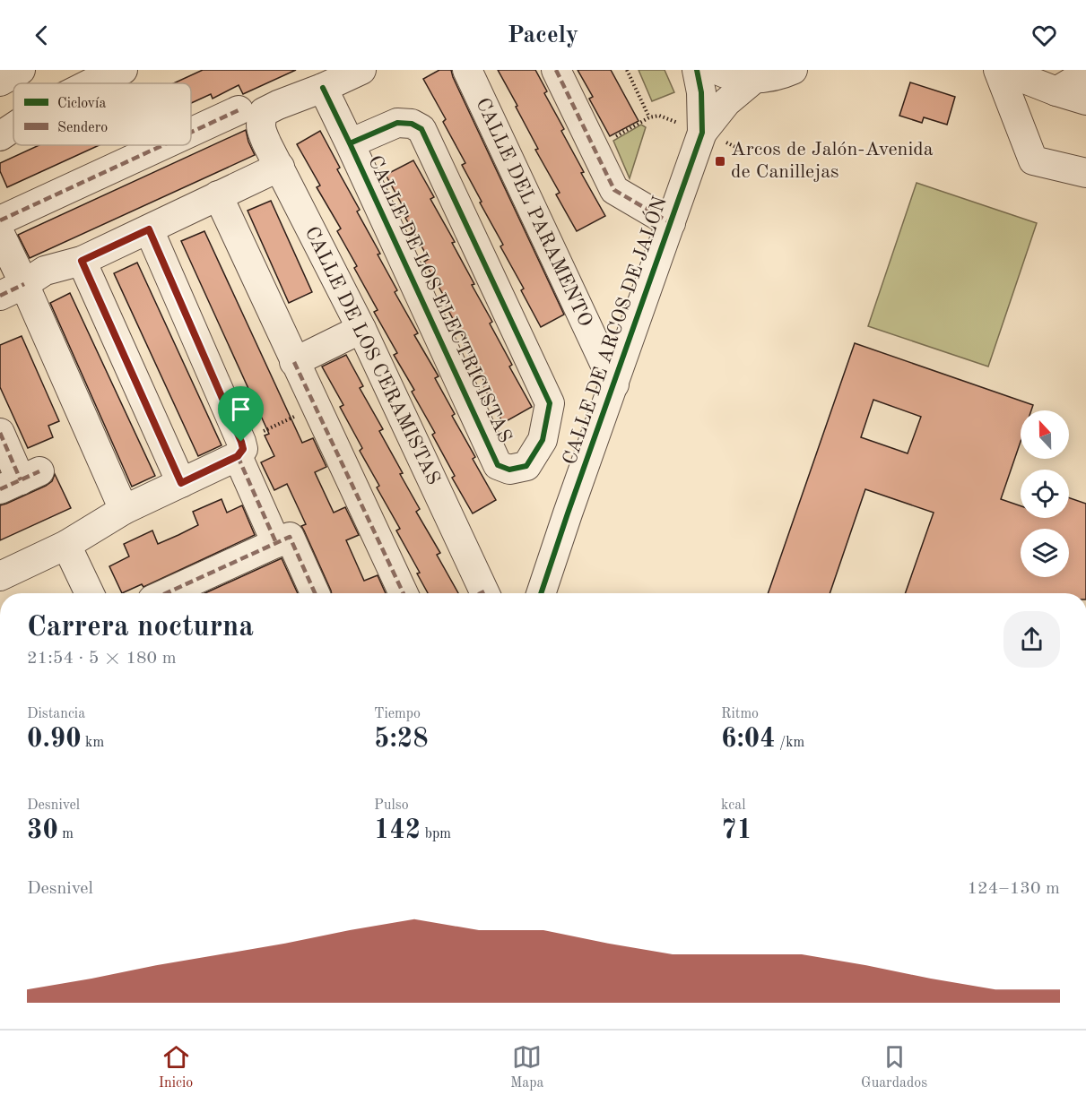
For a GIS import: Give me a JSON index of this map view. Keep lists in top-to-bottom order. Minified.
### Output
{"streets":{"street":["CALLE DEL PARAMENTO","CALLE DE LOS ELECTRICISTAS","CALLE DE ARCOS DE JALÓN","CALLE DE LOS CERAMISTAS"]},"crossings":[["CALLE DEL PARAMENTO","CALLE DE ARCOS DE JALÓN"]],"places":{"transit":["Arcos de Jalón-Avenida de Canillejas"]},"legend":["Ciclovía","Sendero"],"north":"top","page":{"header":"Pacely","heading":["Carrera nocturna","21:54 · 5 × 180 m"],"stats":[["Distancia","0.90 km"],["Tiempo","5:28"],["Ritmo","6:04 /km"],["Desnivel","30 m"],["Pulso","142 bpm"],["kcal","71"]],"chart":["Desnivel","124–130 m"],"tabs":["Inicio","Mapa","Guardados"]}}
